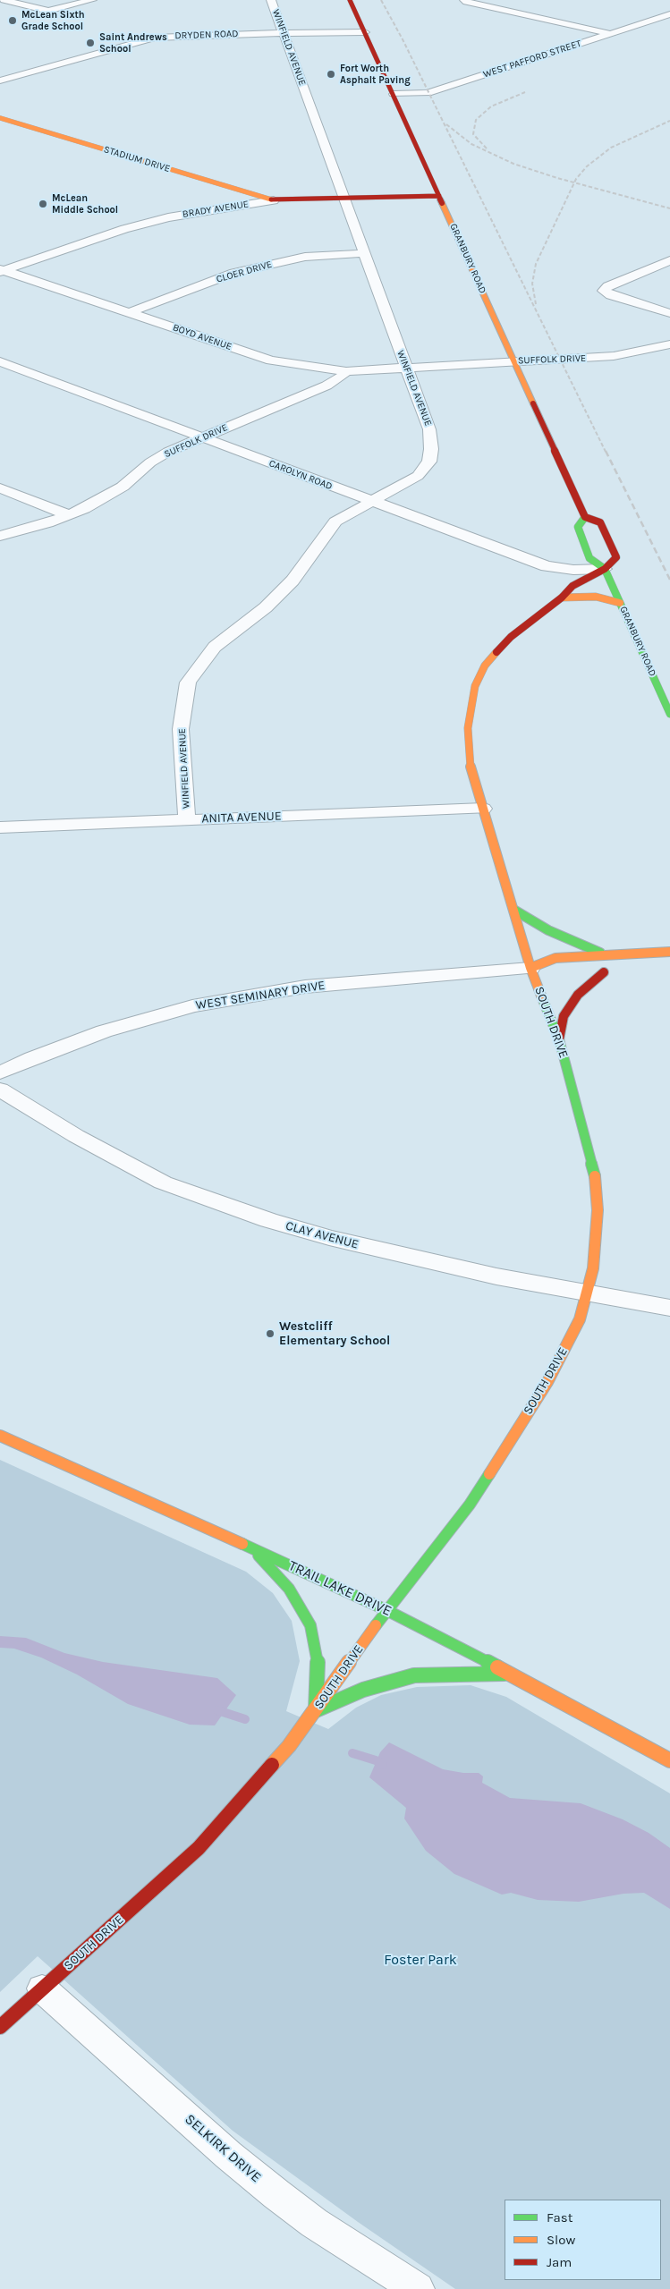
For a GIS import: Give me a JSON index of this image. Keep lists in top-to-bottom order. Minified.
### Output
{"streets":{"street":["DRYDEN ROAD","WINFIELD AVENUE","WEST PAFFORD STREET","STADIUM DRIVE","BRADY AVENUE","GRANBURY ROAD","CLOER DRIVE","BOYD AVENUE","SUFFOLK DRIVE","CAROLYN ROAD","ANITA AVENUE","WEST SEMINARY DRIVE","SOUTH DRIVE","CLAY AVENUE","TRAIL LAKE DRIVE","SELKIRK DRIVE"]},"crossings":[["DRYDEN ROAD","WINFIELD AVENUE"],["DRYDEN ROAD","GRANBURY ROAD"],["WINFIELD AVENUE","BRADY AVENUE"],["WINFIELD AVENUE","CLOER DRIVE"],["WINFIELD AVENUE","BOYD AVENUE"],["WINFIELD AVENUE","SUFFOLK DRIVE"],["WINFIELD AVENUE","CAROLYN ROAD"],["WINFIELD AVENUE","ANITA AVENUE"],["WEST PAFFORD STREET","GRANBURY ROAD"],["STADIUM DRIVE","BRADY AVENUE"],["BRADY AVENUE","GRANBURY ROAD"],["BRADY AVENUE","BOYD AVENUE"],["GRANBURY ROAD","SUFFOLK DRIVE"],["GRANBURY ROAD","CAROLYN ROAD"],["GRANBURY ROAD","SOUTH DRIVE"],["CLOER DRIVE","BOYD AVENUE"],["BOYD AVENUE","SUFFOLK DRIVE"],["SUFFOLK DRIVE","CAROLYN ROAD"],["CAROLYN ROAD","SOUTH DRIVE"],["ANITA AVENUE","SOUTH DRIVE"],["WEST SEMINARY DRIVE","SOUTH DRIVE"],["SOUTH DRIVE","CLAY AVENUE"],["SOUTH DRIVE","TRAIL LAKE DRIVE"],["SOUTH DRIVE","SELKIRK DRIVE"]],"parks":["Foster Park"],"places":["McLean Sixth Grade School","Saint Andrews School","Fort Worth Asphalt Paving","McLean Middle School","Westcliff Elementary School"],"legend":["Fast","Slow","Jam"]}
